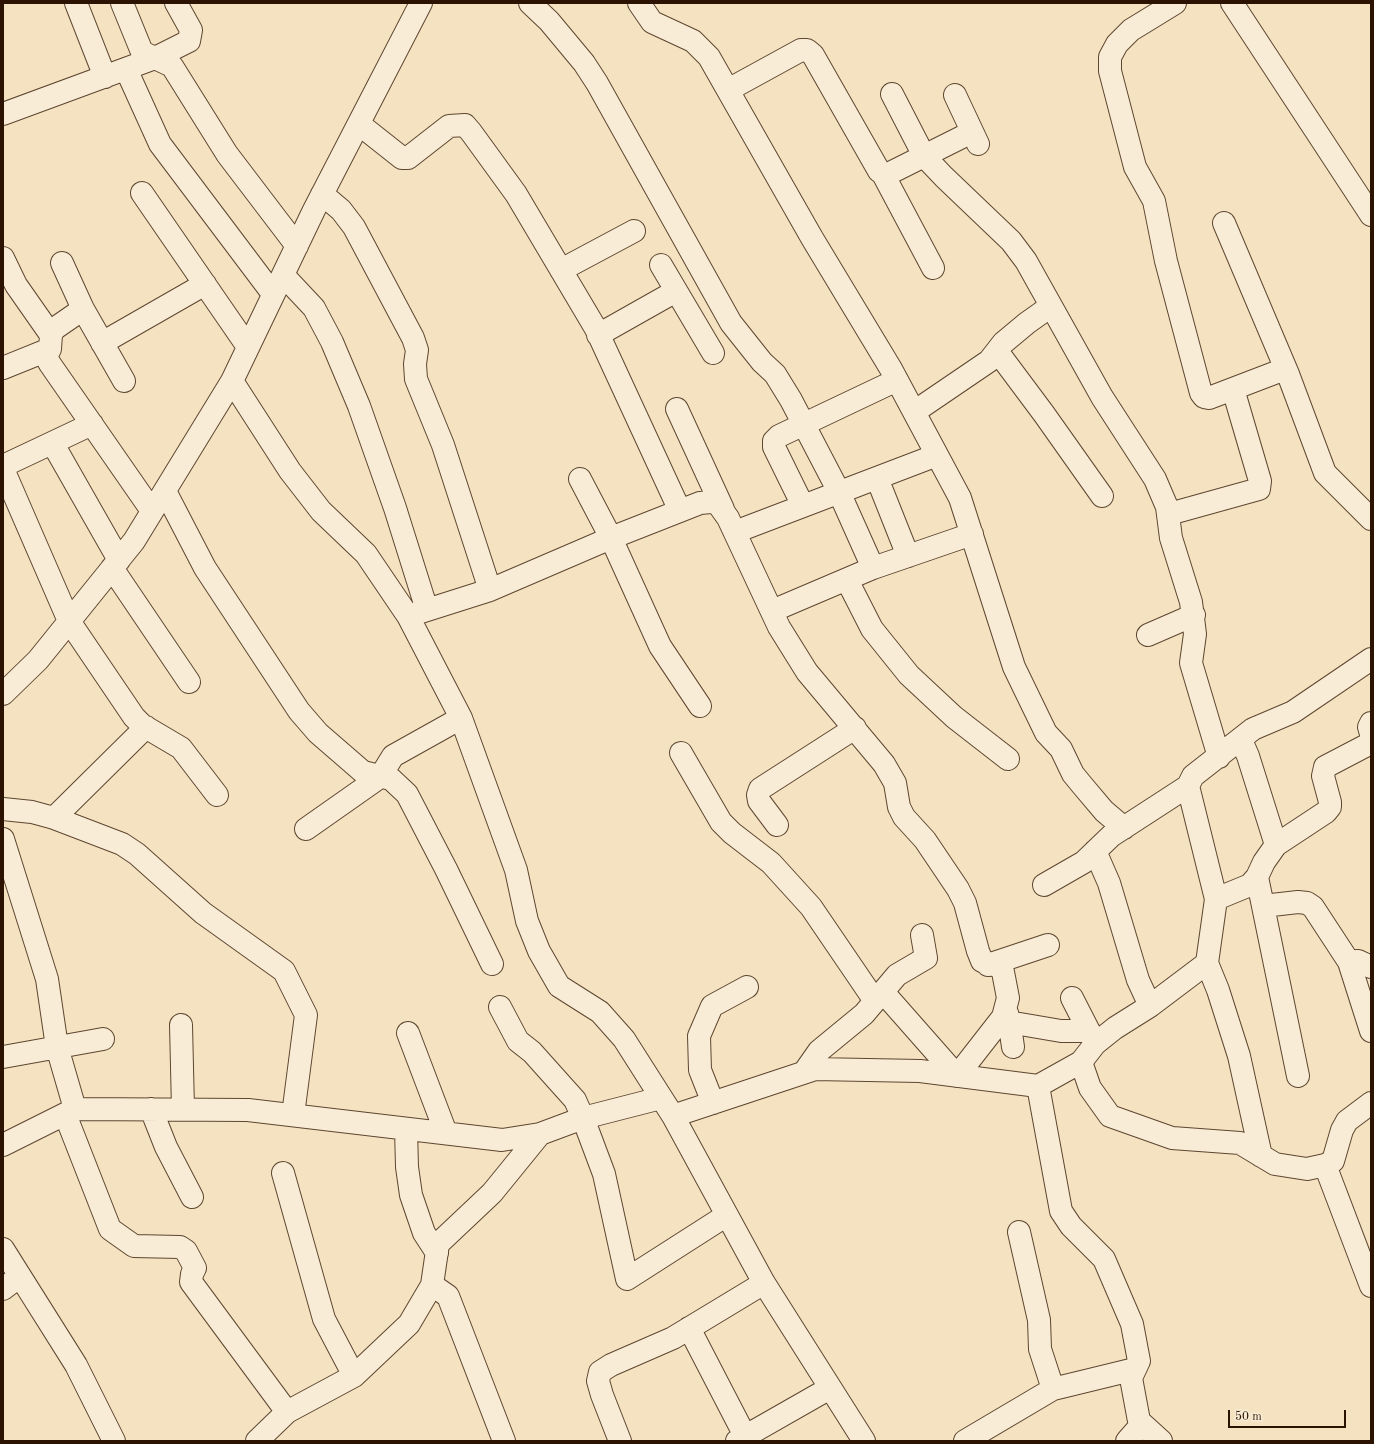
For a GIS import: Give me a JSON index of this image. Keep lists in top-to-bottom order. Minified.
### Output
{"scale_bar":"50 m"}
